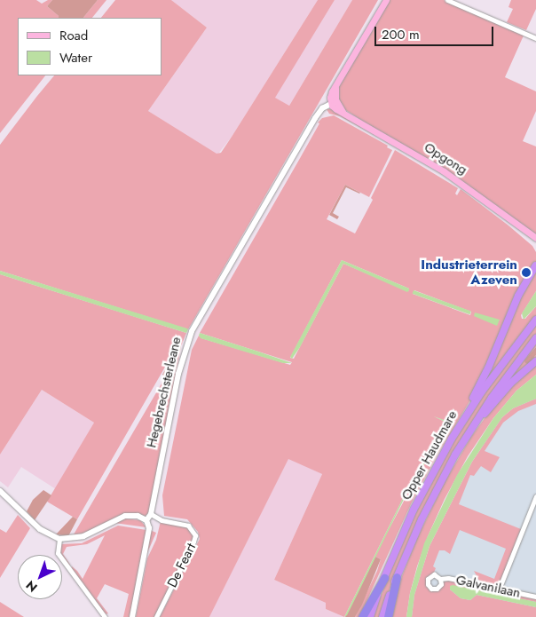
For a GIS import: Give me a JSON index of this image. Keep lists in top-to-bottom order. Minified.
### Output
{"streets":{"highway":["Opper Haudmare"],"main road":["Opgong"],"street":["Hegebrechsterleane","De Feart","Galvanilaan"]},"crossings":[["Opgong","Hegebrechsterleane"],["Hegebrechsterleane","De Feart"]],"places":["Industrieterrein Azeven"],"legend":["Road","Water"],"scale_bar":"200 m","north":"bottom left"}
